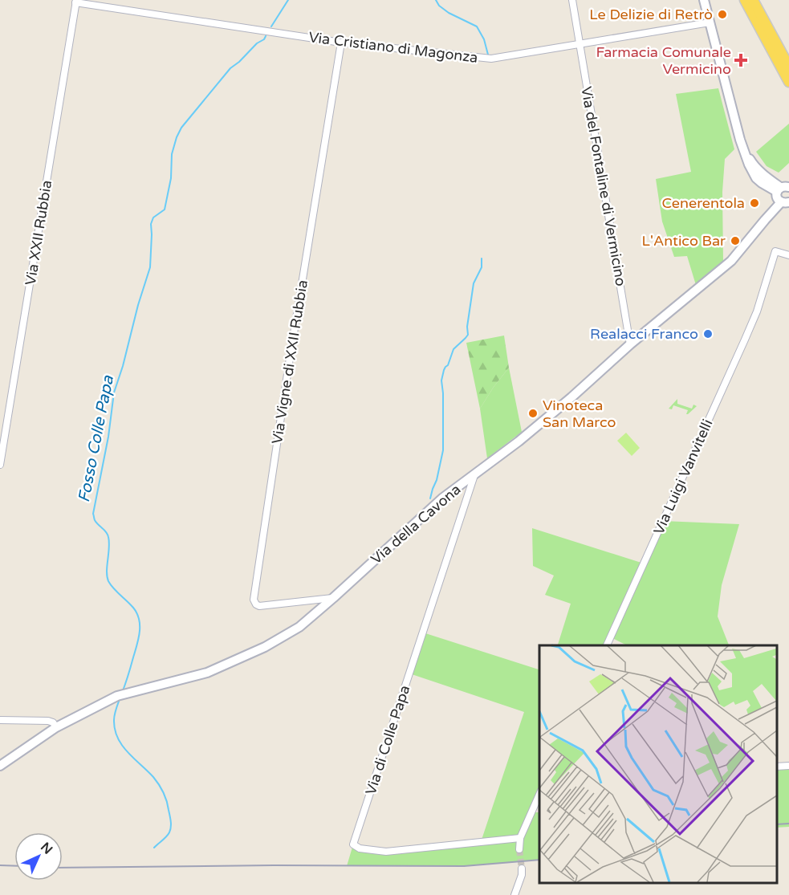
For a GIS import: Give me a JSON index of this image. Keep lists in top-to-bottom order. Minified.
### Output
{"streets":{"main road":["Via della Cavona"],"street":["Via Cristiano di Magonza","Via del Fontaline di Vermicino","Via XXII Rubbia","Via Vigne di XXII Rubbia","Via Luigi Vanvitelli","Via di Colle Papa"]},"crossings":[["Via Cristiano di Magonza","Via del Fontaline di Vermicino"],["Via Cristiano di Magonza","Via XXII Rubbia"],["Via Cristiano di Magonza","Via Vigne di XXII Rubbia"],["Via del Fontaline di Vermicino","Via della Cavona"],["Via Vigne di XXII Rubbia","Via della Cavona"],["Via della Cavona","Via di Colle Papa"]],"water":["Fosso Colle Papa"],"places":{"other":["Le Delizie di Retrò","Cenerentola","L'Antico Bar","Realacci Franco","Vinoteca San Marco"],"health":["Farmacia Comunale Vermicino"]},"north":"top right"}
